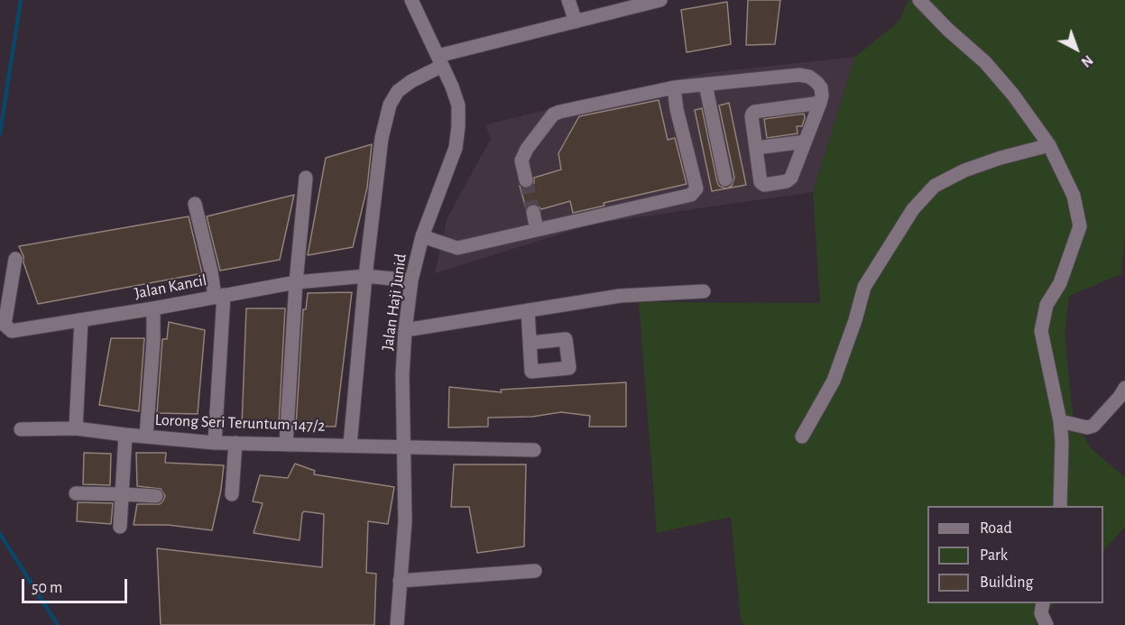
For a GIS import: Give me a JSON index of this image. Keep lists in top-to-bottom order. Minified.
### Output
{"streets":{"street":["Jalan Kancil","Jalan Haji Junid","Lorong Seri Teruntum 147/2"]},"crossings":[["Jalan Kancil","Jalan Haji Junid"],["Jalan Haji Junid","Lorong Seri Teruntum 147/2"]],"legend":["Road","Park","Building"],"scale_bar":"50 m","north":"bottom right"}
